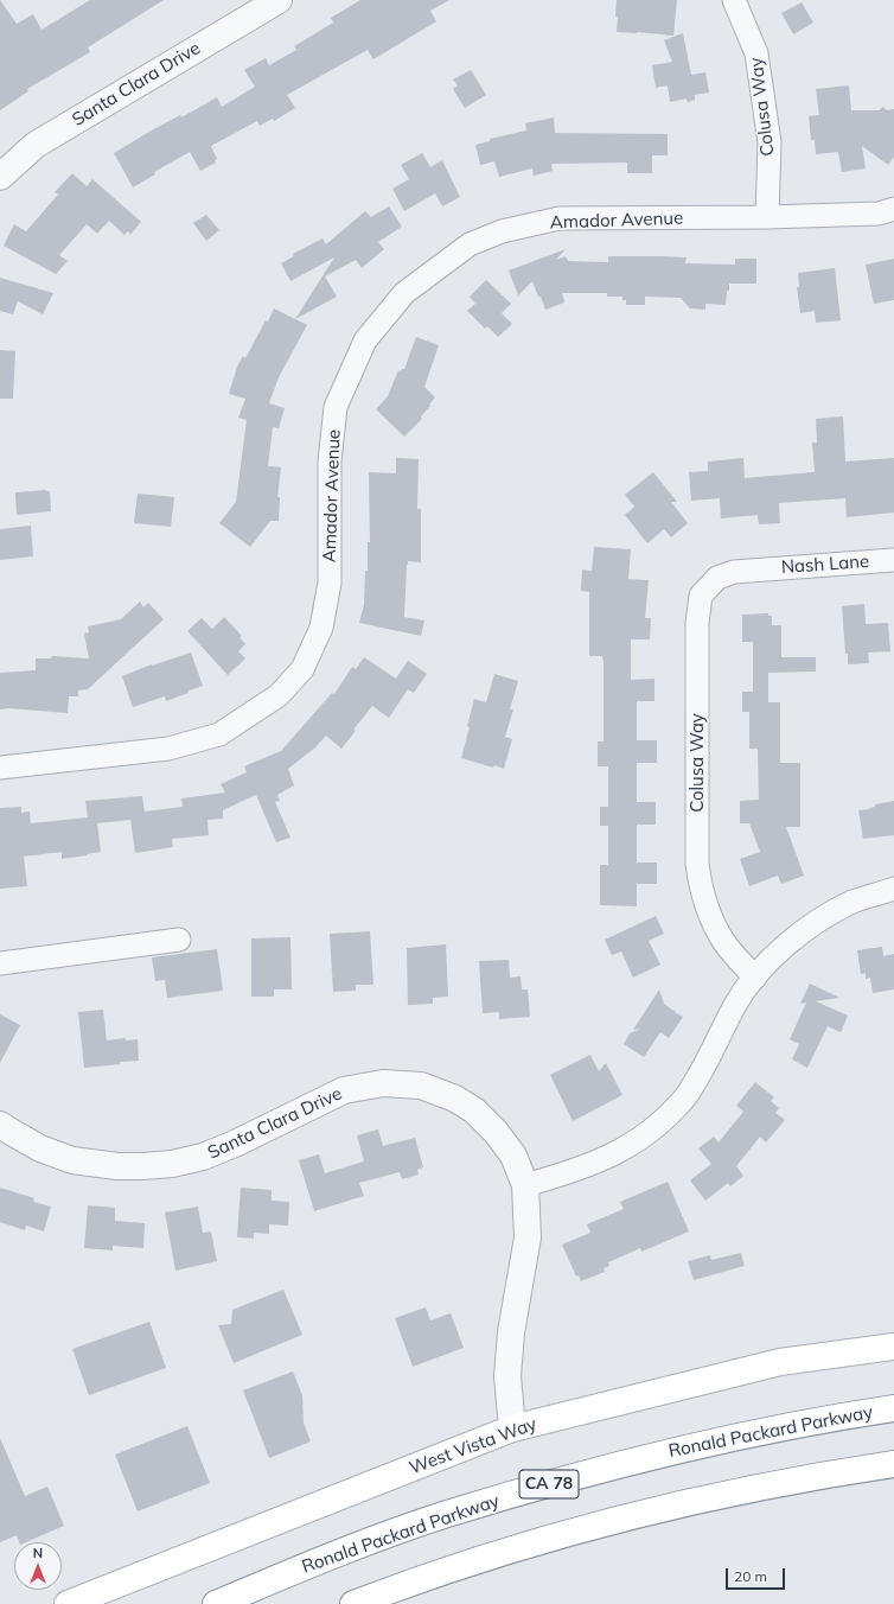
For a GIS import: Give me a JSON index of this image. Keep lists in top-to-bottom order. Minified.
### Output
{"streets":{"main road":["Ronald Packard Parkway","West Vista Way","CA 78"],"street":["Santa Clara Drive","Colusa Way","Amador Avenue","Nash Lane"]},"crossings":[["Santa Clara Drive","West Vista Way"],["Colusa Way","Amador Avenue"],["Colusa Way","Nash Lane"]],"scale_bar":"20 m","north":"top"}
